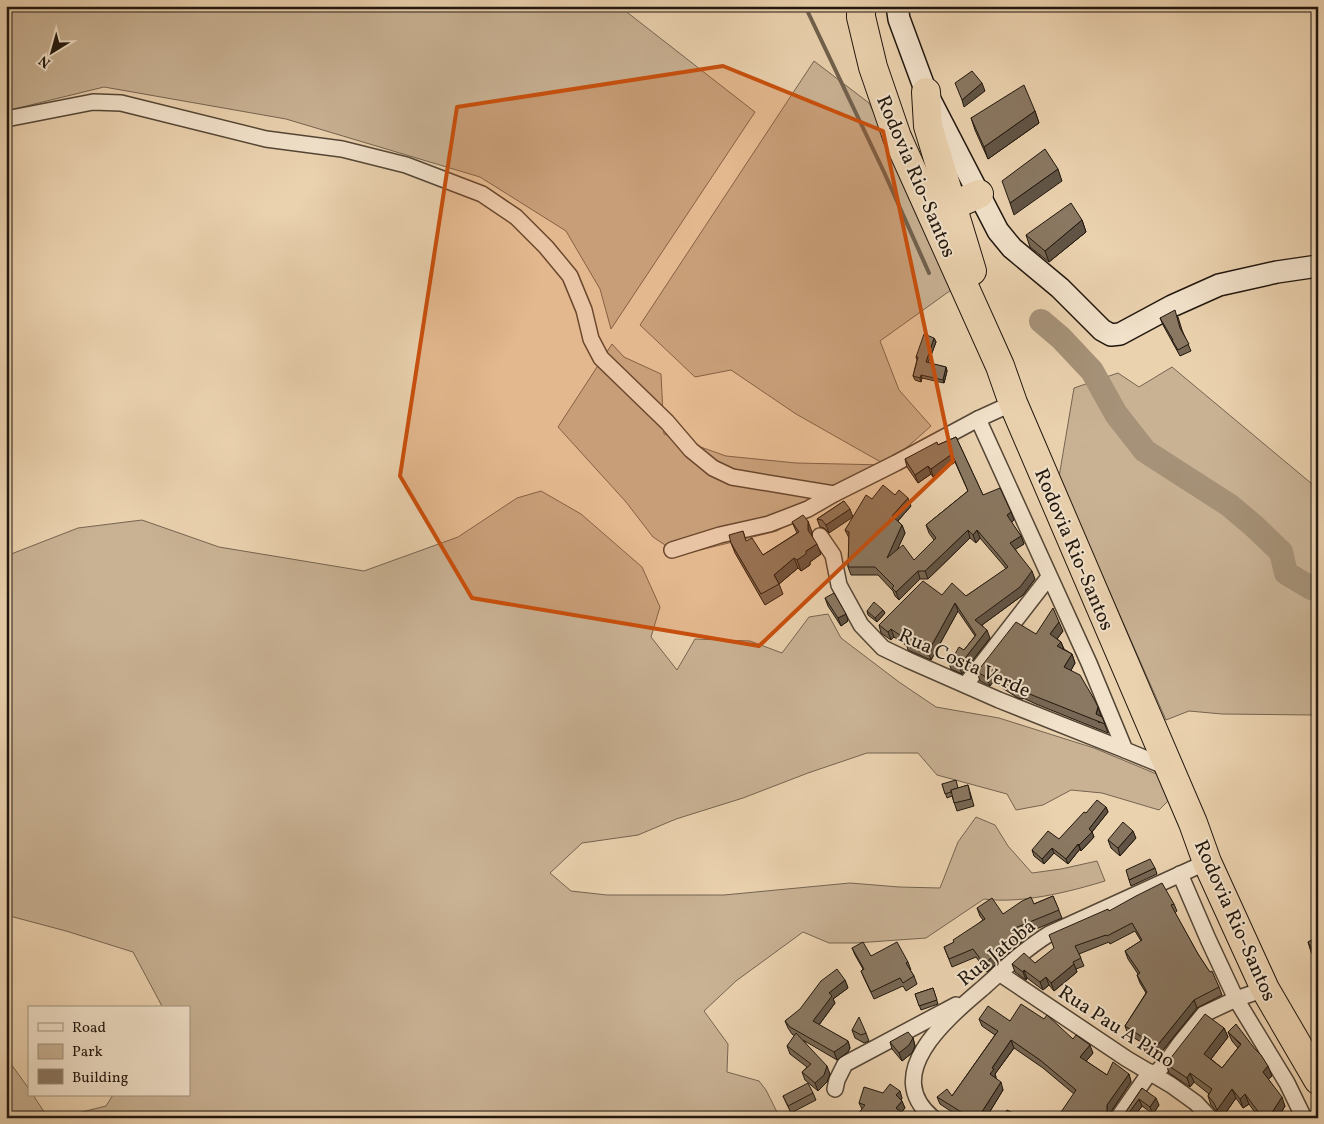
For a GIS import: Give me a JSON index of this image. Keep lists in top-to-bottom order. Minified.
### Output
{"streets":{"highway":["Rodovia Rio-Santos"],"street":["Rua Costa Verde","Rua Jatobá","Rua Pau A Pino"]},"crossings":[["Rodovia Rio-Santos","Rua Costa Verde"],["Rodovia Rio-Santos","Rua Jatobá"],["Rua Jatobá","Rua Pau A Pino"]],"legend":["Road","Park","Building"],"north":"bottom left"}
